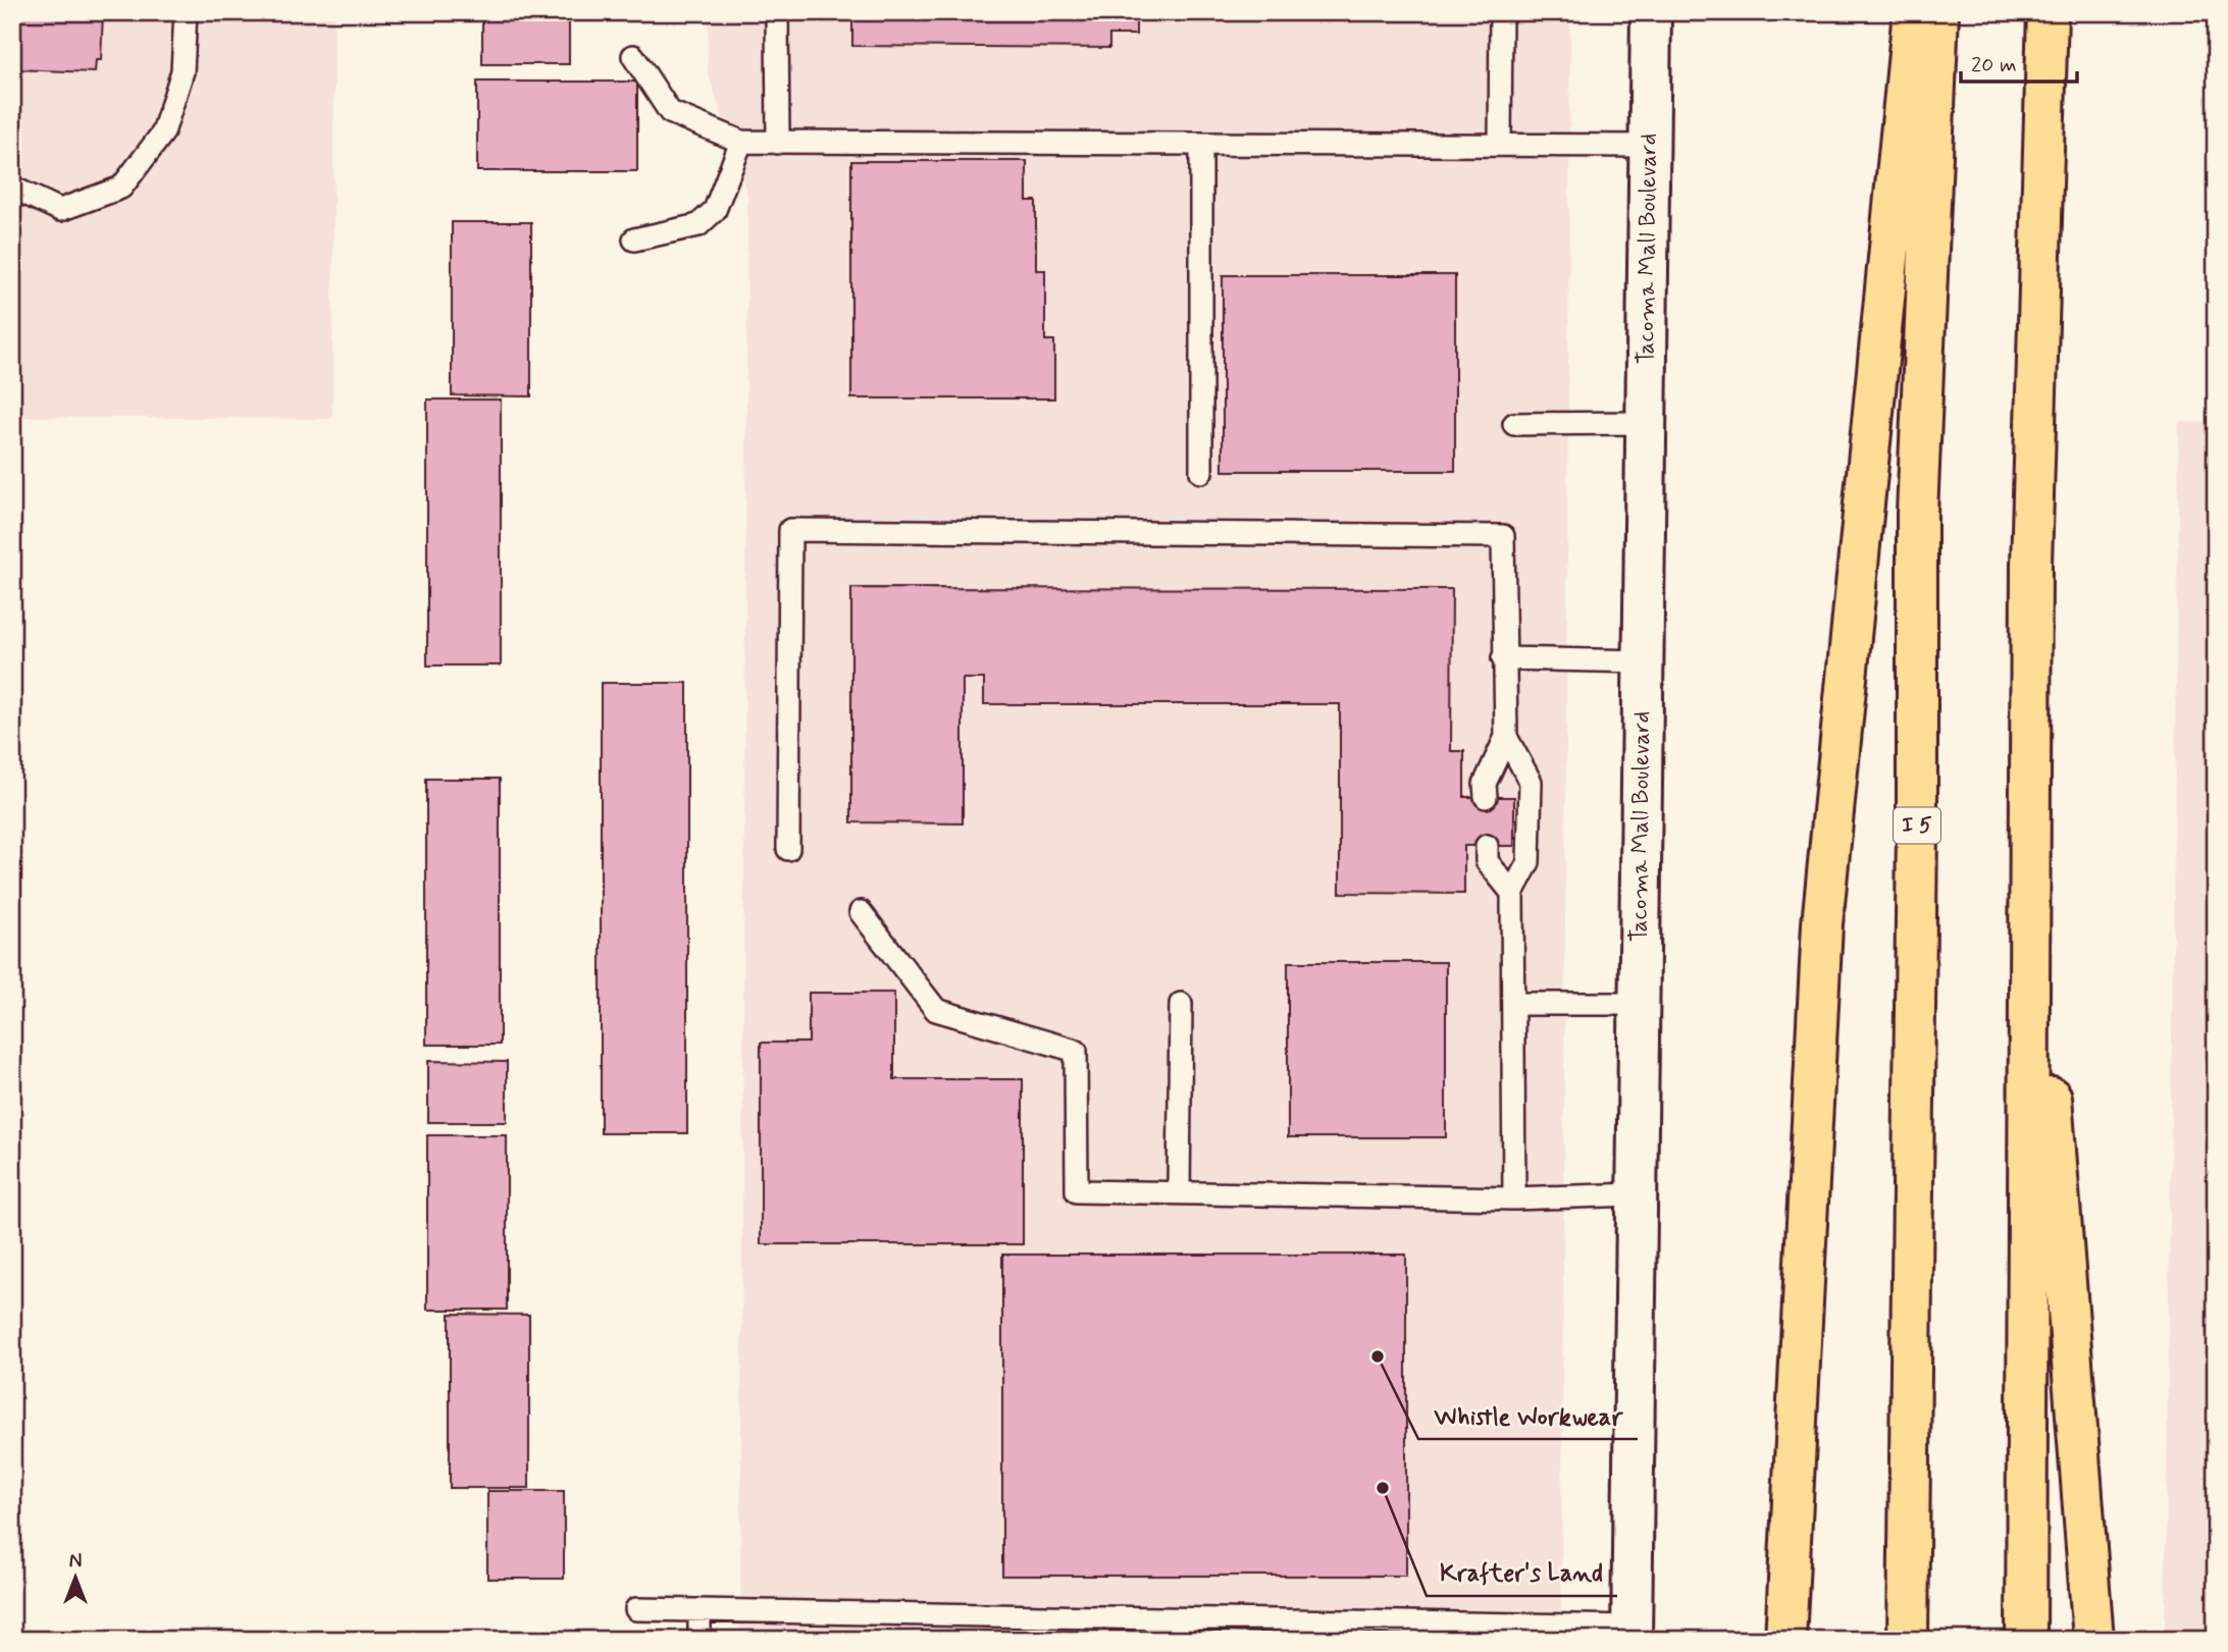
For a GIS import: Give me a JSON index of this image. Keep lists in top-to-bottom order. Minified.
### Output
{"streets":{"highway":["I 5"],"main road":["Tacoma Mall Boulevard"]},"places":["Whistle Workwear","Krafter's Land"],"scale_bar":"20 m","north":"top"}
